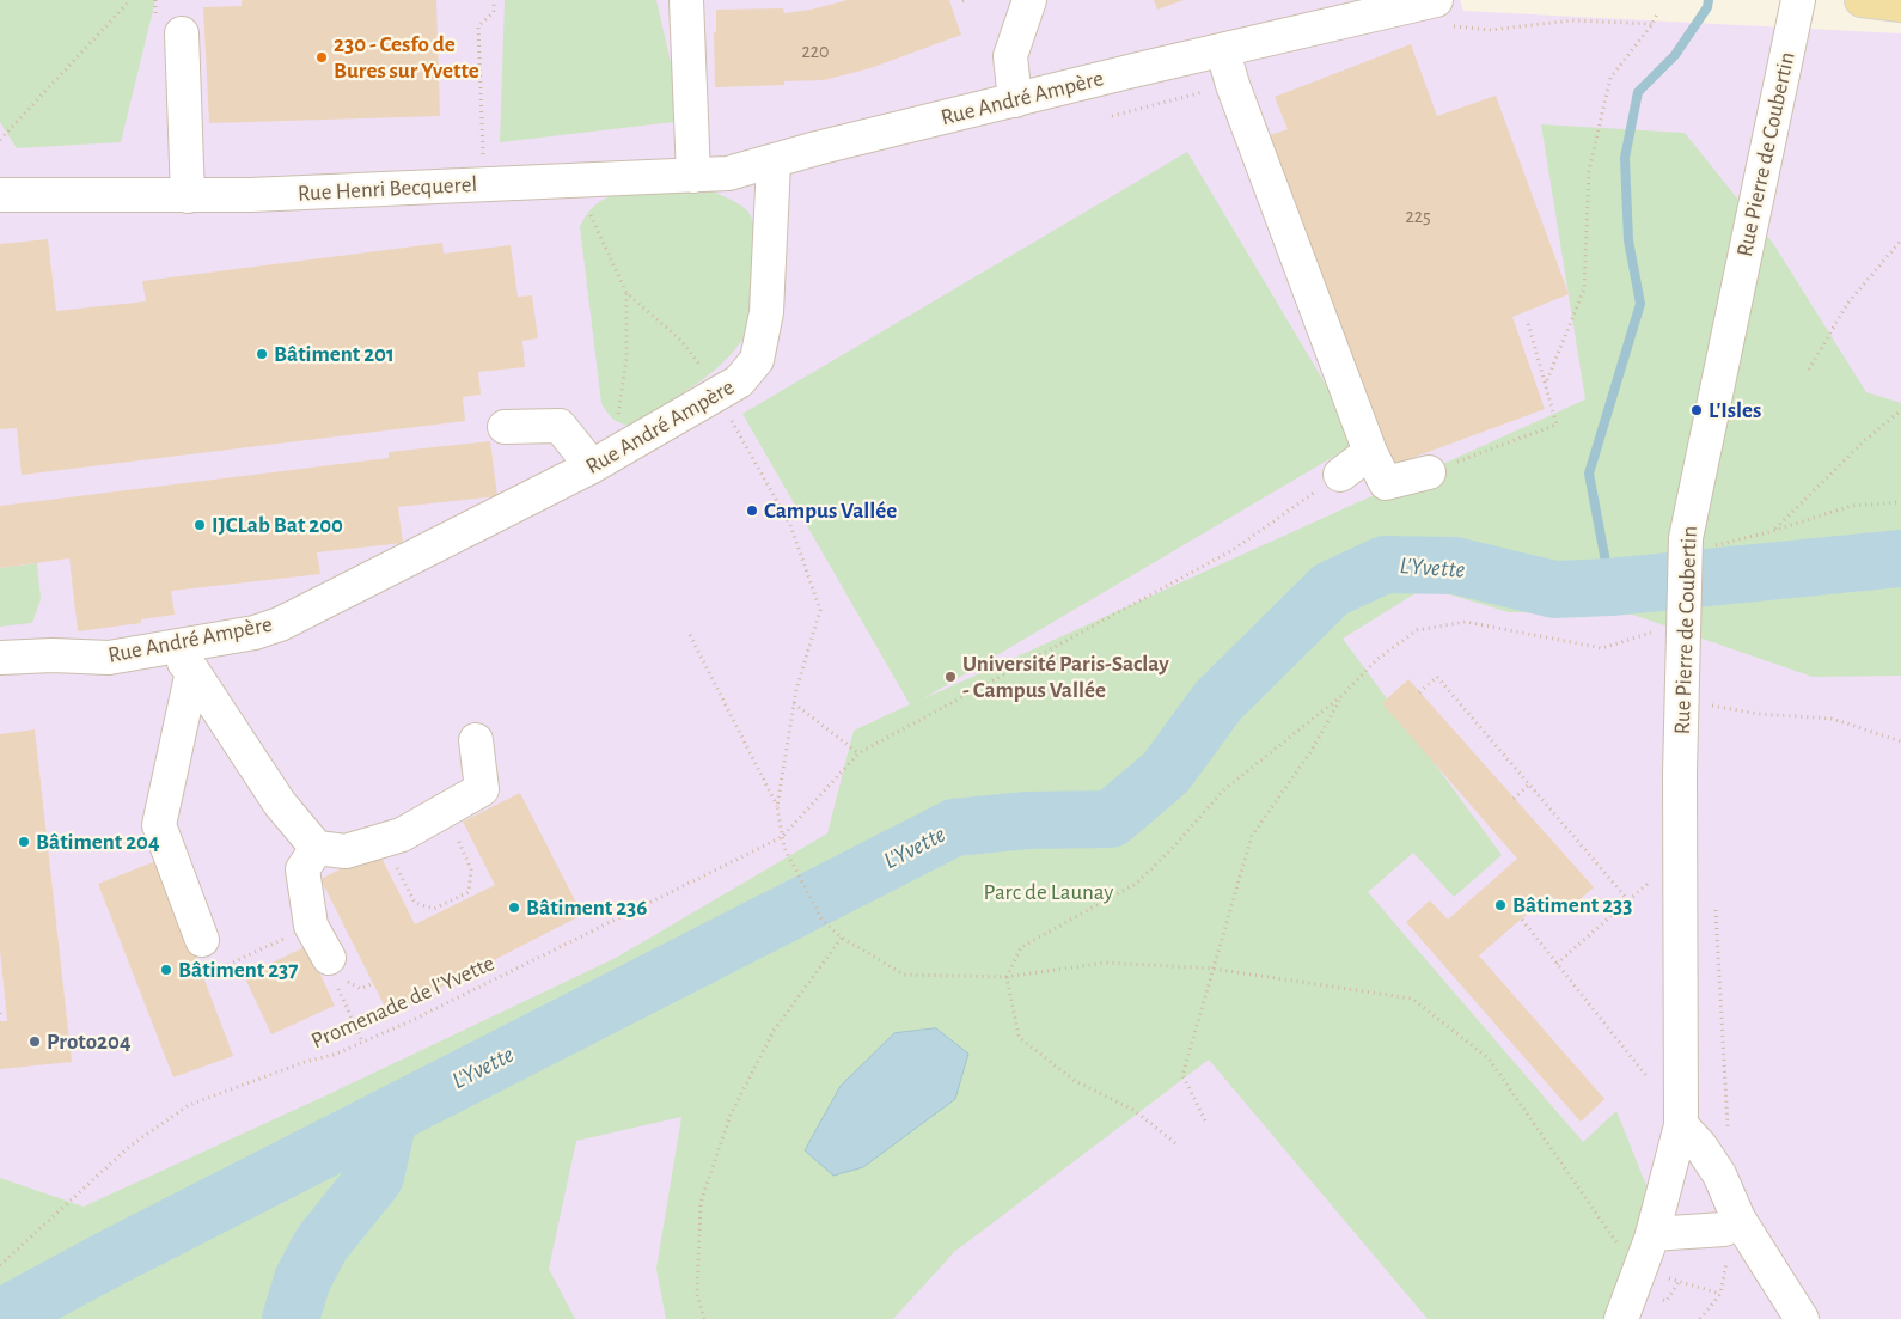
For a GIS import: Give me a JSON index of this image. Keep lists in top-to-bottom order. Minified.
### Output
{"streets":{"street":["Rue André Ampère","Rue Pierre de Coubertin","Rue Henri Becquerel"],"path":["Promenade de l'Yvette"]},"crossings":[["Rue André Ampère","Rue Henri Becquerel"]],"water":["L'Yvette"],"parks":["Parc de Launay"],"places":["230 - Cesfo de Bures sur Yvette","Bâtiment 201","L'Isles","Campus Vallée","IJCLab Bat 200","Université Paris-Saclay - Campus Vallée","Bâtiment 204","Bâtiment 233","Bâtiment 236","Bâtiment 237","Proto204"],"house_numbers":["220","225"]}
